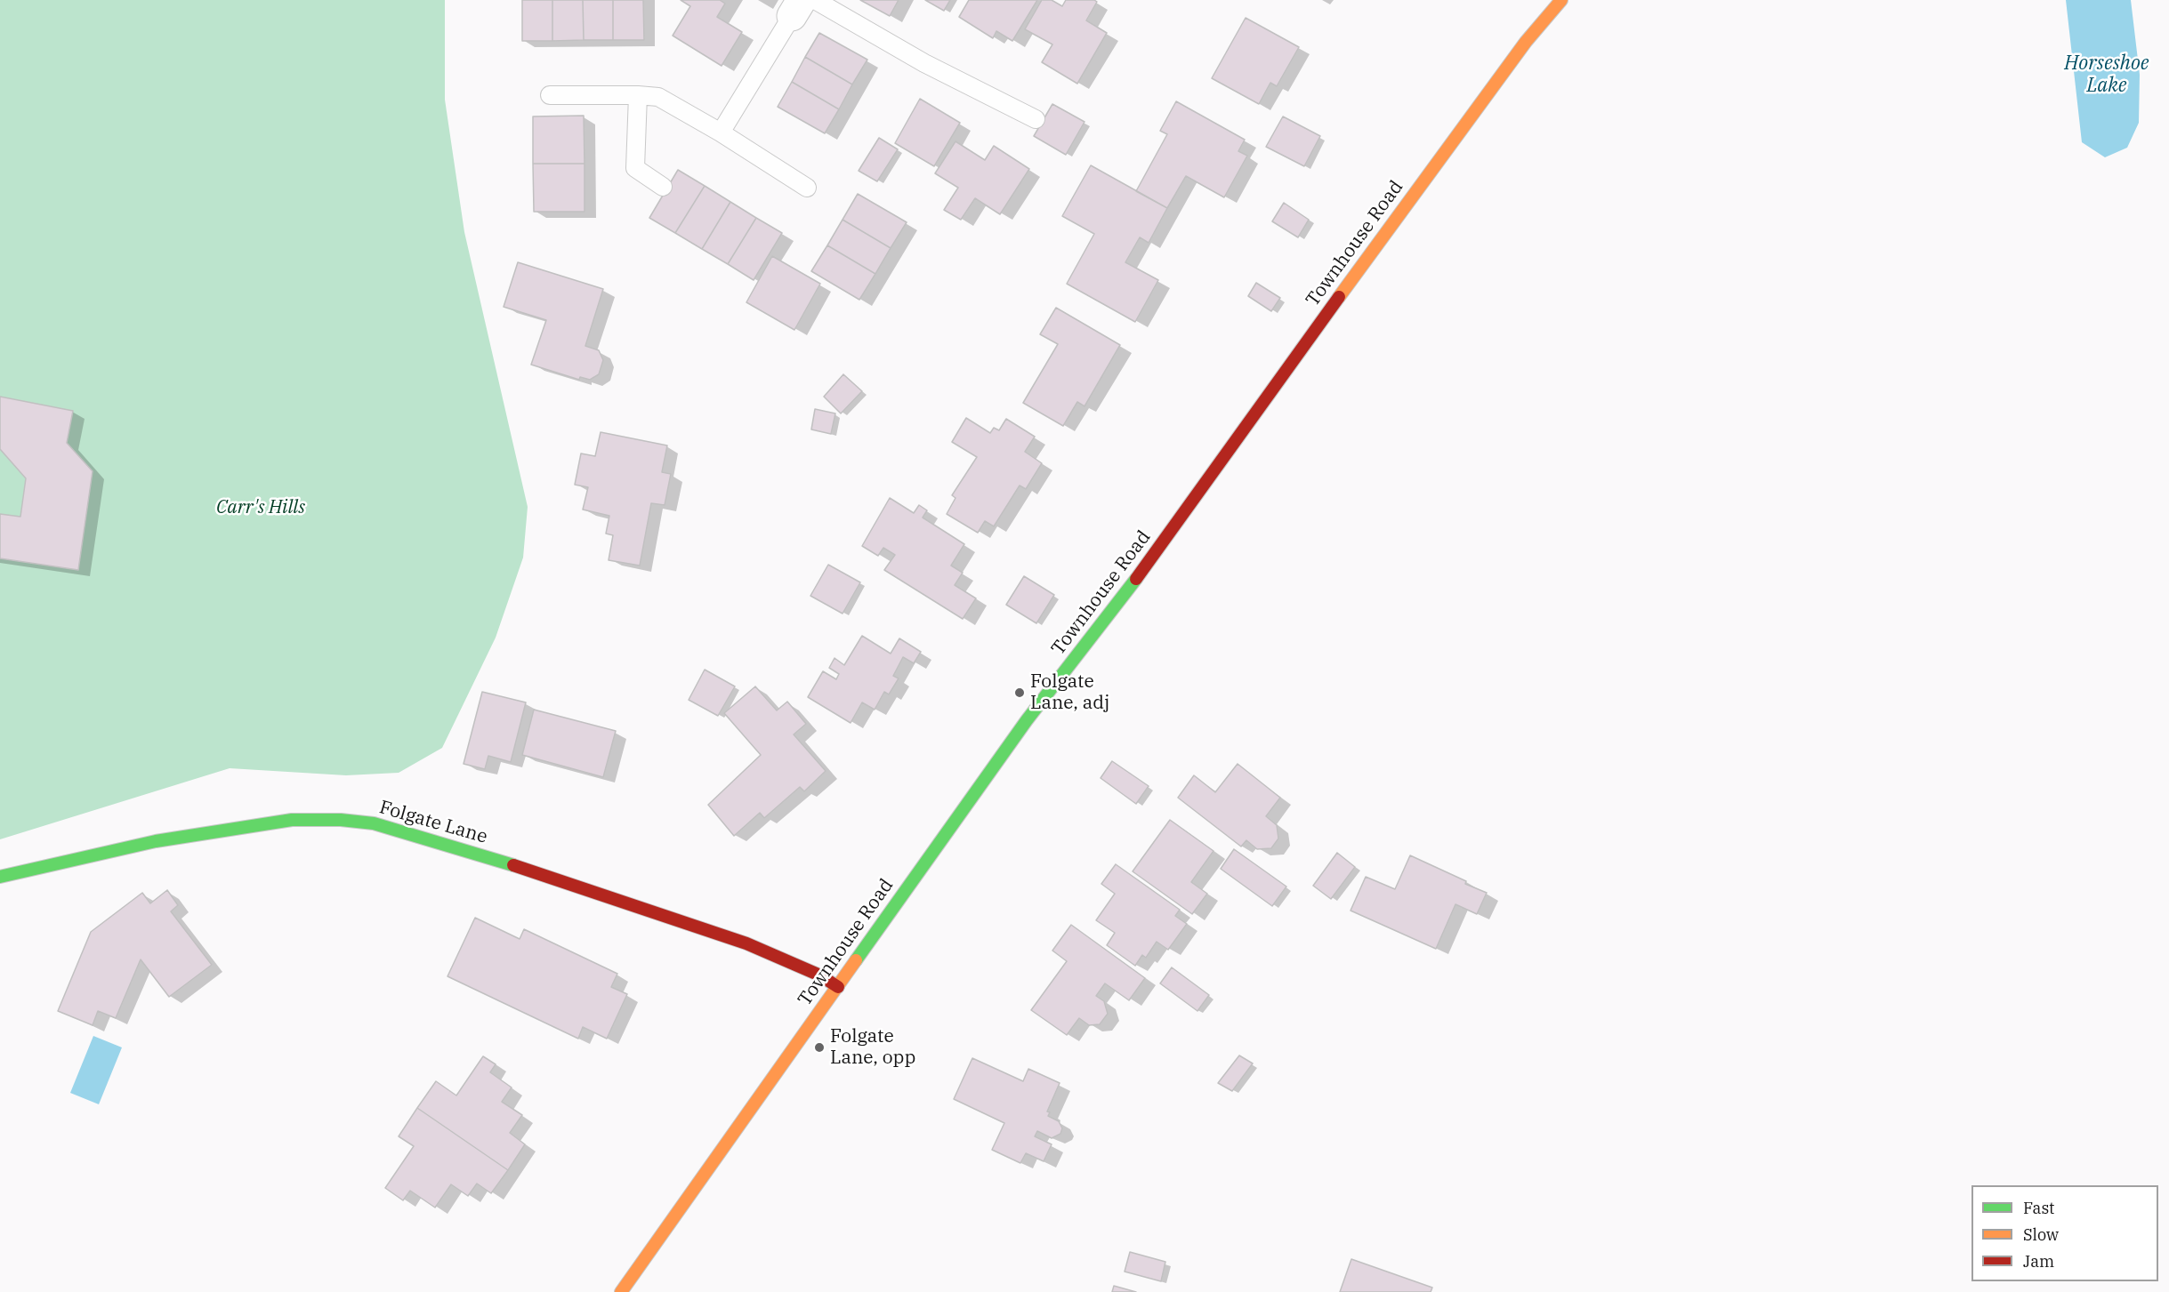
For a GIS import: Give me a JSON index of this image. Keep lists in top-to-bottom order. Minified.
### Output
{"streets":{"street":["Townhouse Road","Folgate Lane"]},"crossings":[["Townhouse Road","Folgate Lane"]],"water":["Horseshoe Lake"],"parks":["Carr's Hills"],"places":["Folgate Lane, adj","Folgate Lane, opp"],"legend":["Fast","Slow","Jam"]}
